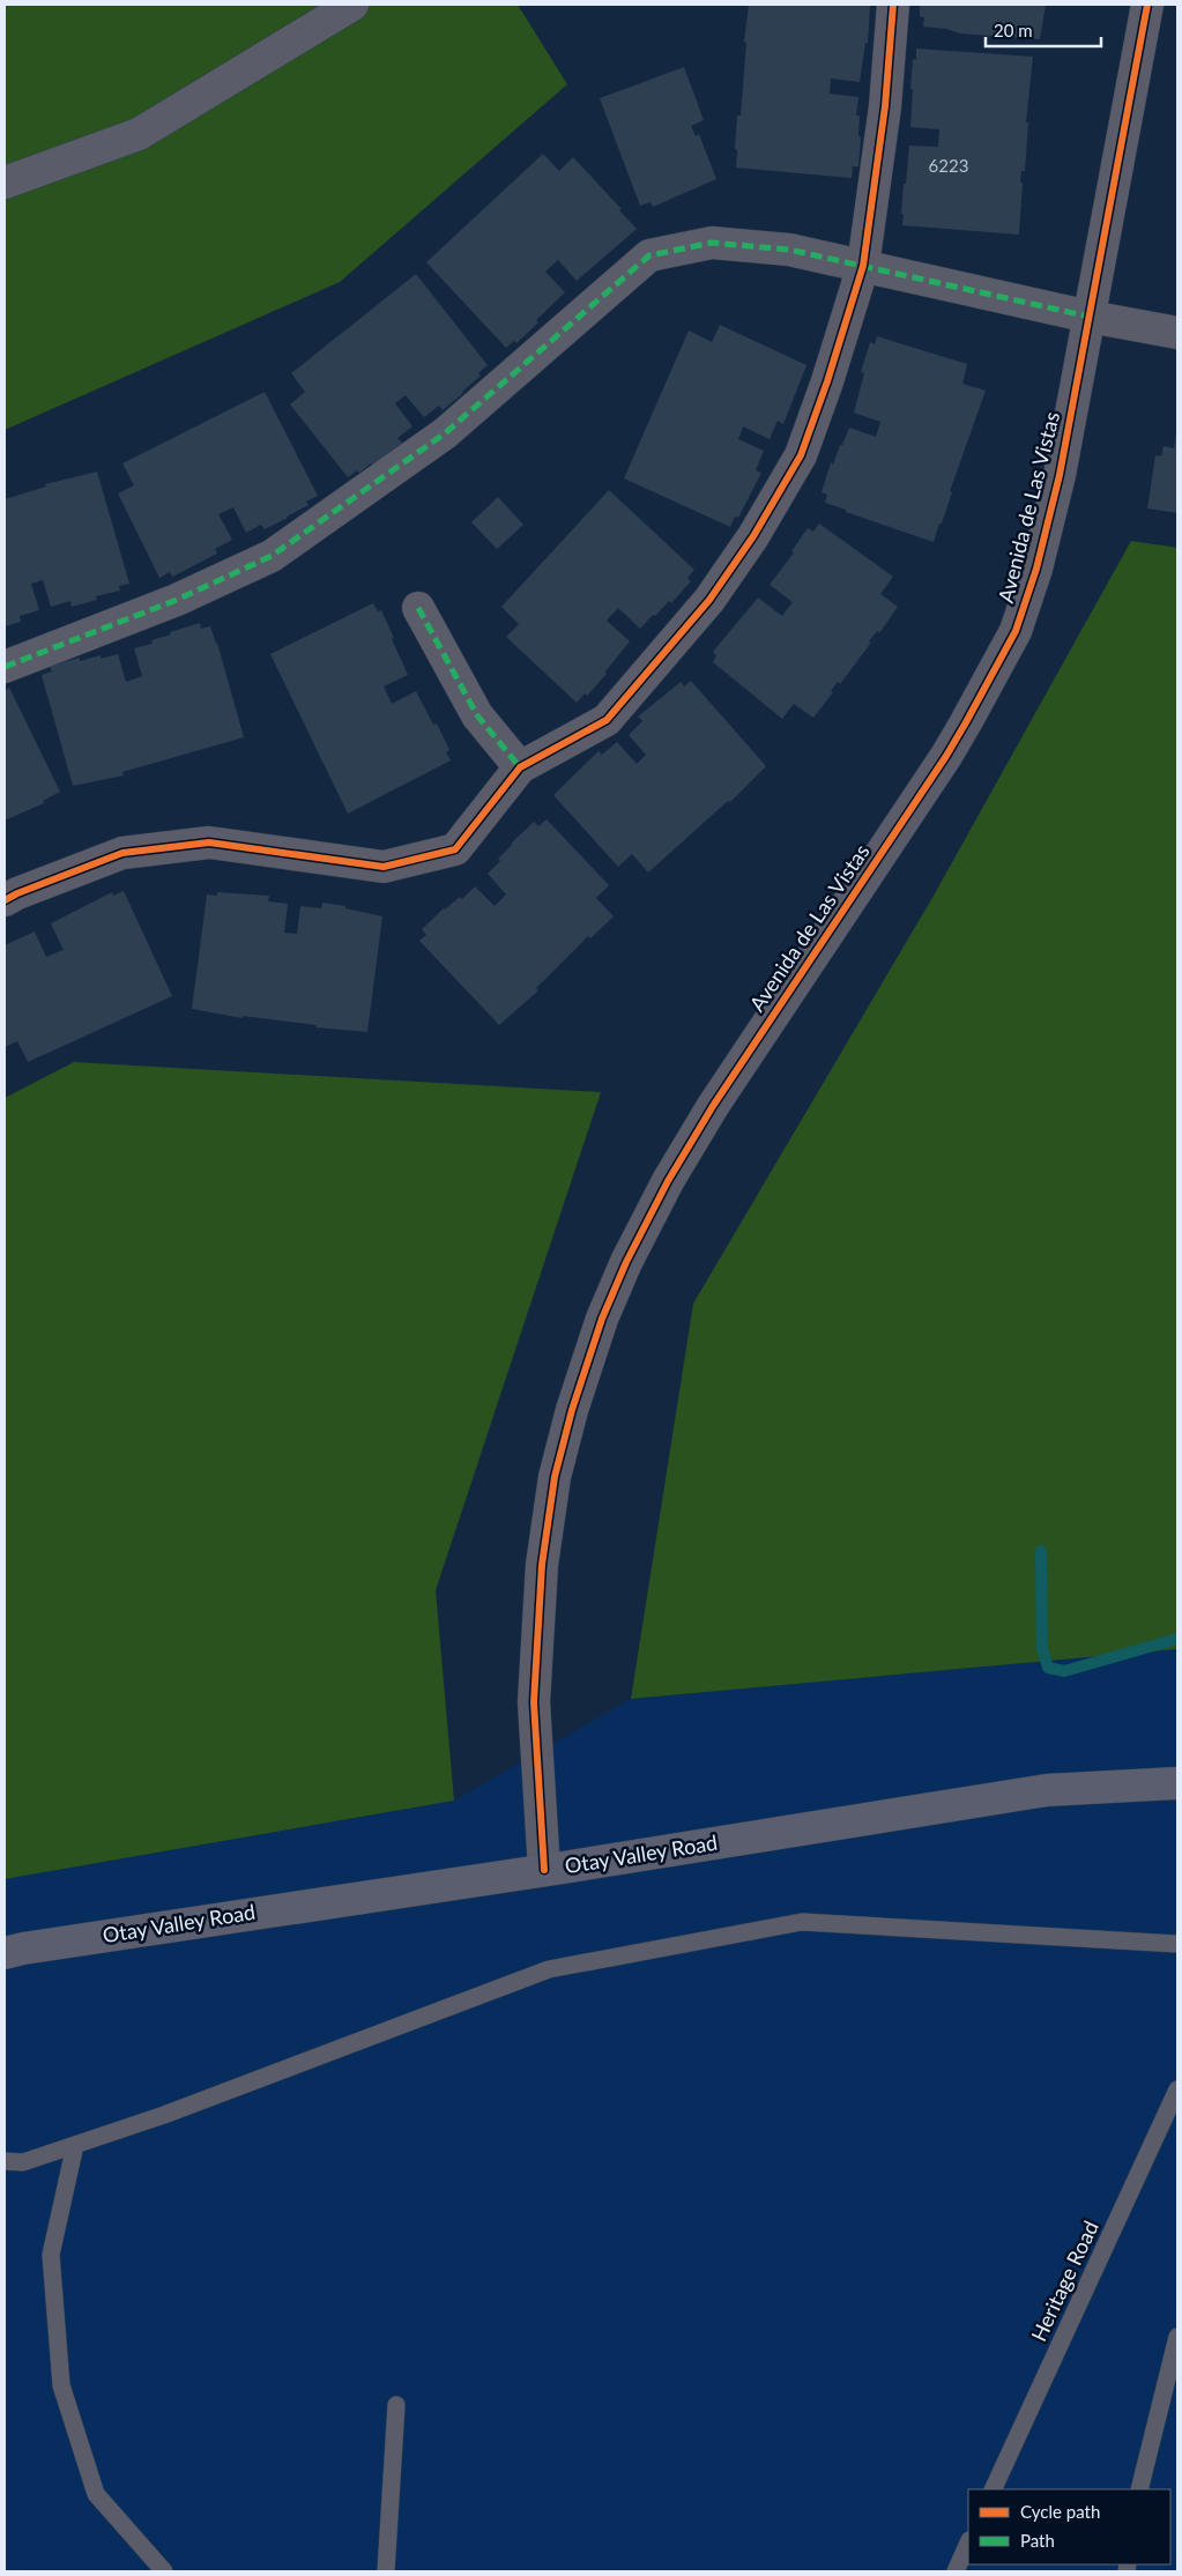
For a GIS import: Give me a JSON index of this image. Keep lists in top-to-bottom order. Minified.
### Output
{"streets":{"main road":["Otay Valley Road"],"street":["Avenida de Las Vistas"],"lane":["Heritage Road"]},"crossings":[["Avenida de Las Vistas","Otay Valley Road"]],"house_numbers":["6223"],"legend":["Cycle path","Path"],"scale_bar":"20 m"}
